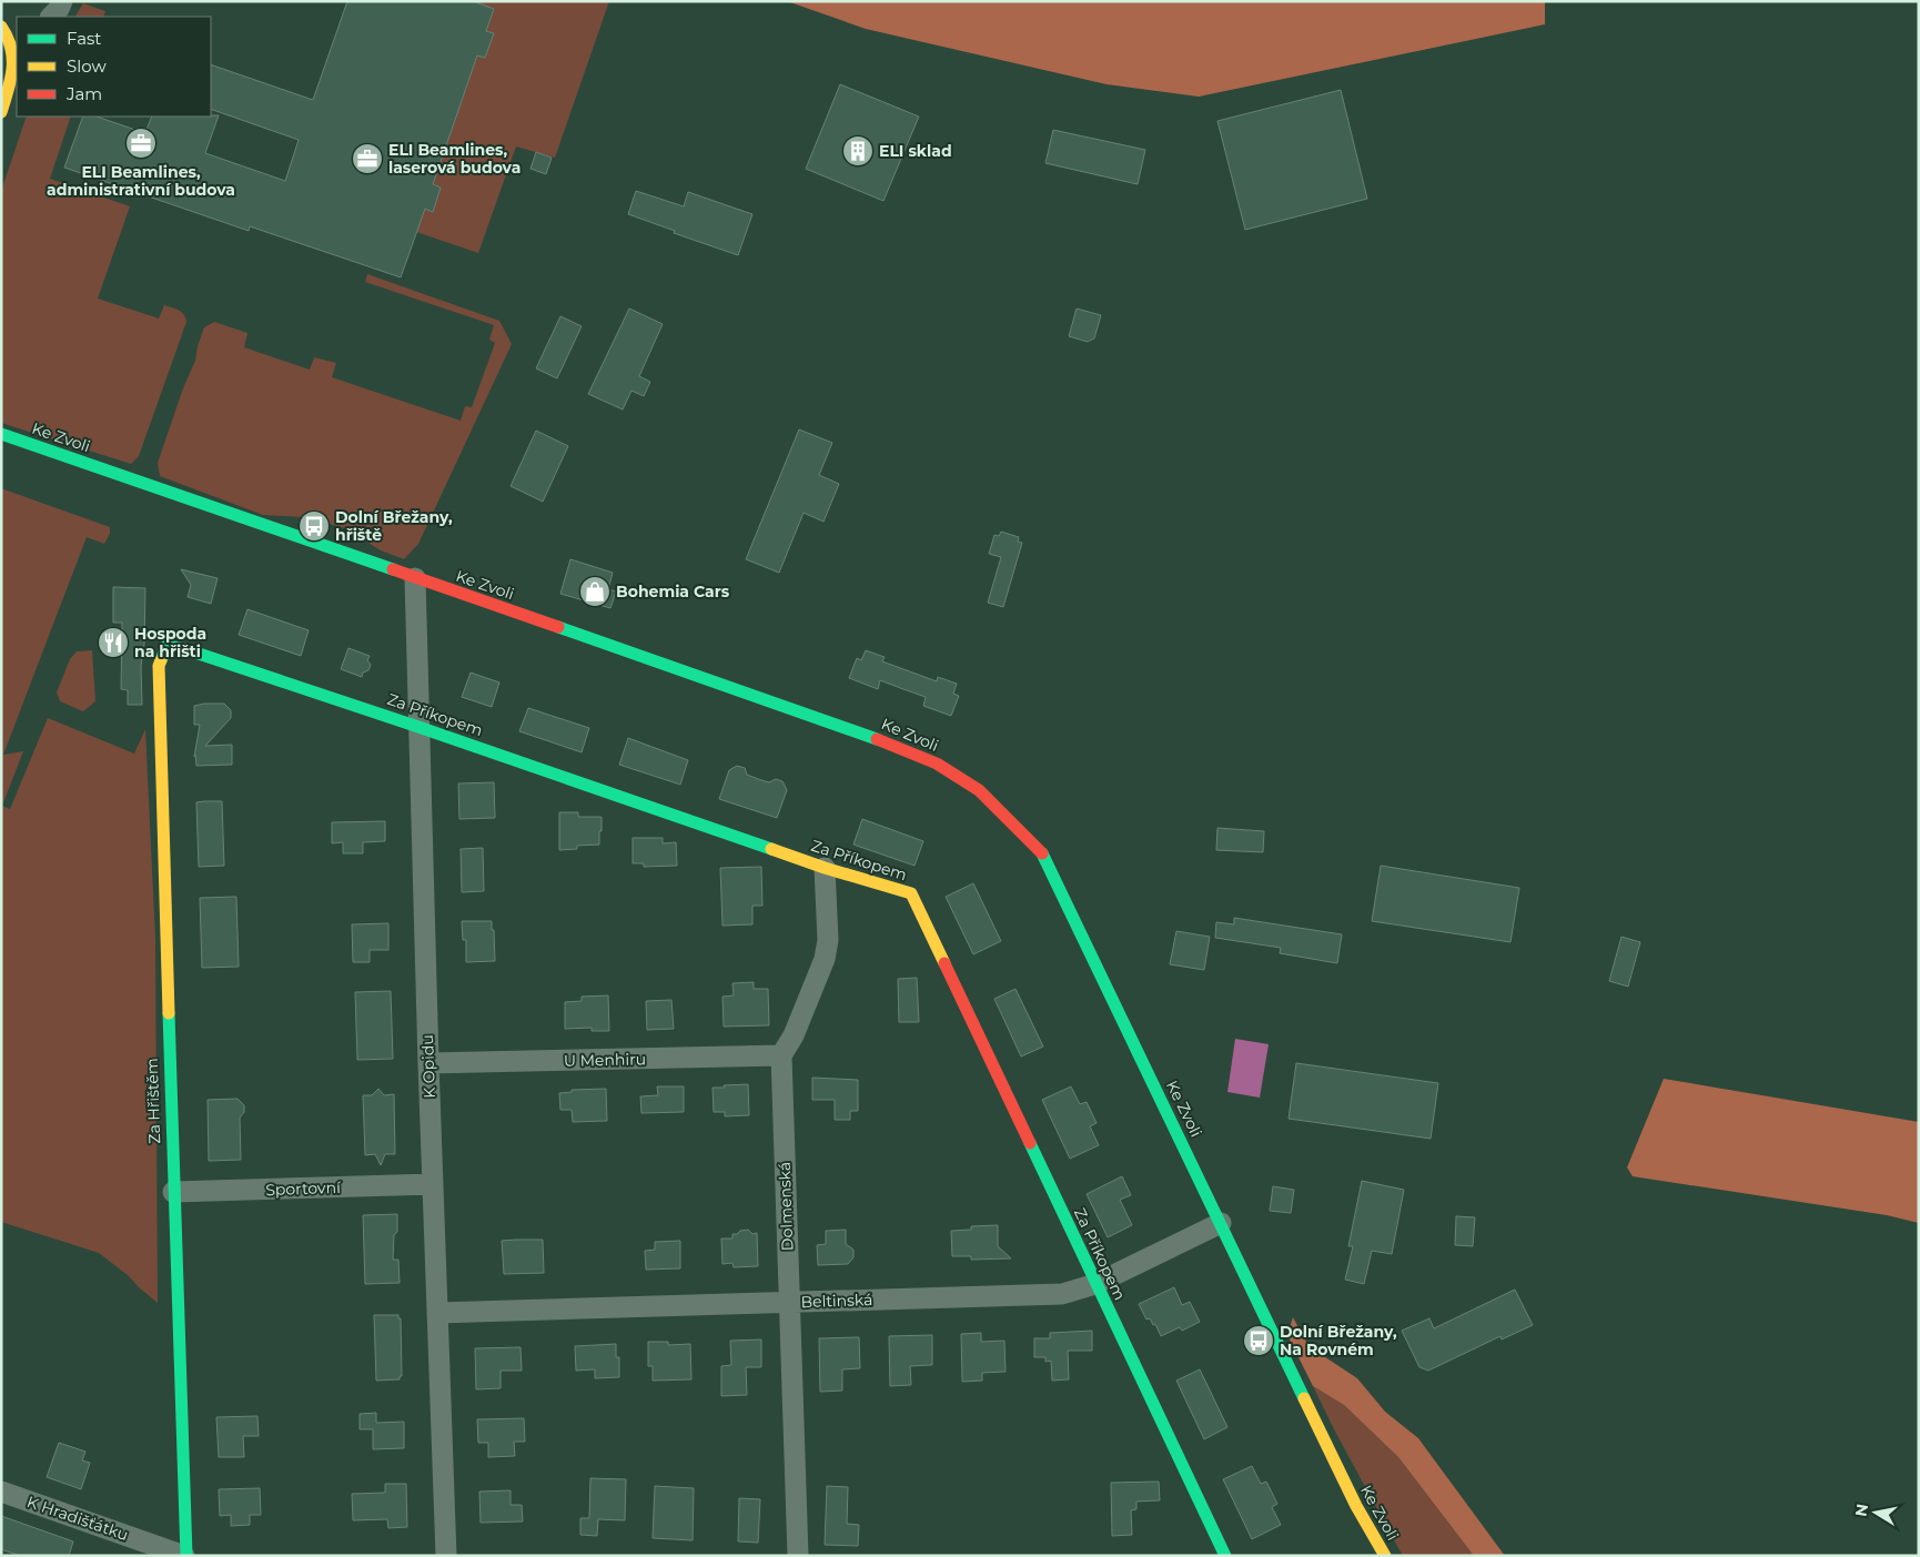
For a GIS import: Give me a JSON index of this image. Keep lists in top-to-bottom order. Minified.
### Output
{"streets":{"street":["Ke Zvoli","Za Příkopem","U Menhiru","K Opidu","Za Hřištěm","Sportovní","Dolmenská","Beltinská","K Hradišťátku"]},"crossings":[["Ke Zvoli","K Opidu"],["Ke Zvoli","Beltinská"],["Za Příkopem","K Opidu"],["Za Příkopem","Za Hřištěm"],["Za Příkopem","Dolmenská"],["Za Příkopem","Beltinská"],["U Menhiru","K Opidu"],["U Menhiru","Dolmenská"],["K Opidu","Sportovní"],["K Opidu","Beltinská"],["Za Hřištěm","Sportovní"],["Za Hřištěm","K Hradišťátku"],["Dolmenská","Beltinská"]],"places":{"office":["ELI Beamlines, administrativní budova","ELI Beamlines, laserová budova"],"building":["ELI sklad"],"bus stop":["Dolní Břežany, hřiště","Dolní Břežany, Na Rovném"],"shop":["Bohemia Cars"],"restaurant":["Hospoda na hřišti"]},"legend":["Fast","Slow","Jam"],"north":"left"}
